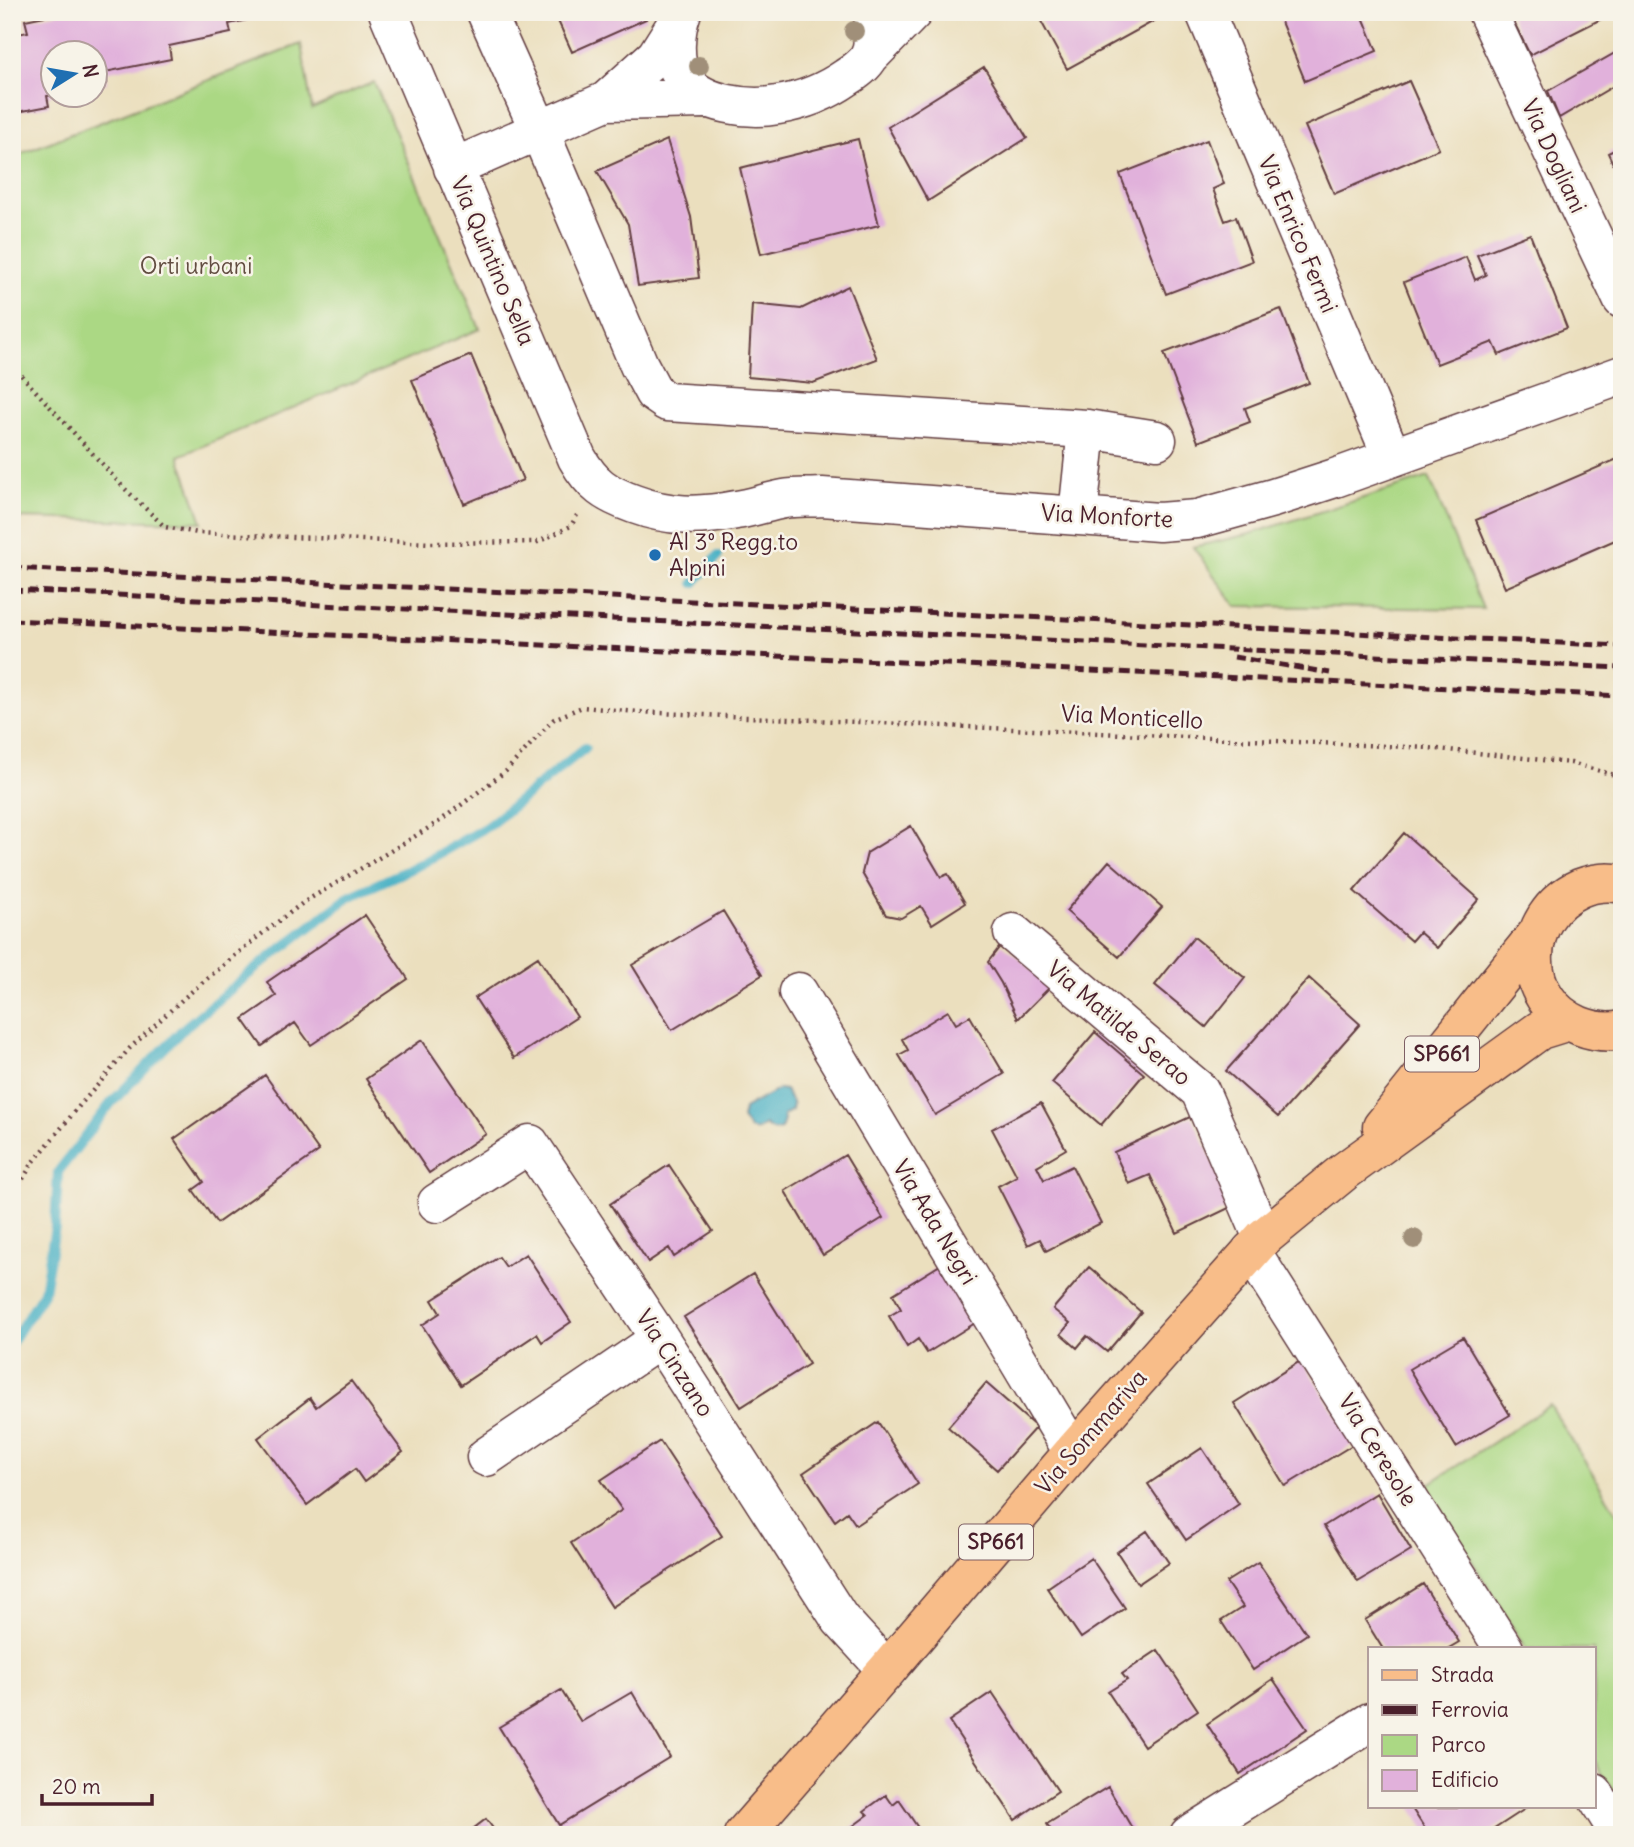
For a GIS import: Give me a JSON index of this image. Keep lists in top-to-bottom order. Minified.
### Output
{"streets":{"main road":["SP661","Via Sommariva"],"street":["Via Dogliani","Via Enrico Fermi","Via Quintino Sella","Via Monforte","Via Matilde Serao","Via Ada Negri","Via Cinzano","Via Ceresole"],"path":["Via Monticello"]},"crossings":[["Via Enrico Fermi","Via Monforte"],["Via Quintino Sella","Via Monforte"],["Via Matilde Serao","Via Sommariva"],["Via Matilde Serao","Via Ceresole"],["Via Ada Negri","Via Sommariva"],["Via Cinzano","Via Sommariva"],["Via Sommariva","Via Ceresole"]],"parks":["Orti urbani"],"places":["Al 3° Regg.to Alpini"],"legend":["Strada","Ferrovia","Parco","Edificio"],"scale_bar":"20 m","north":"right"}
